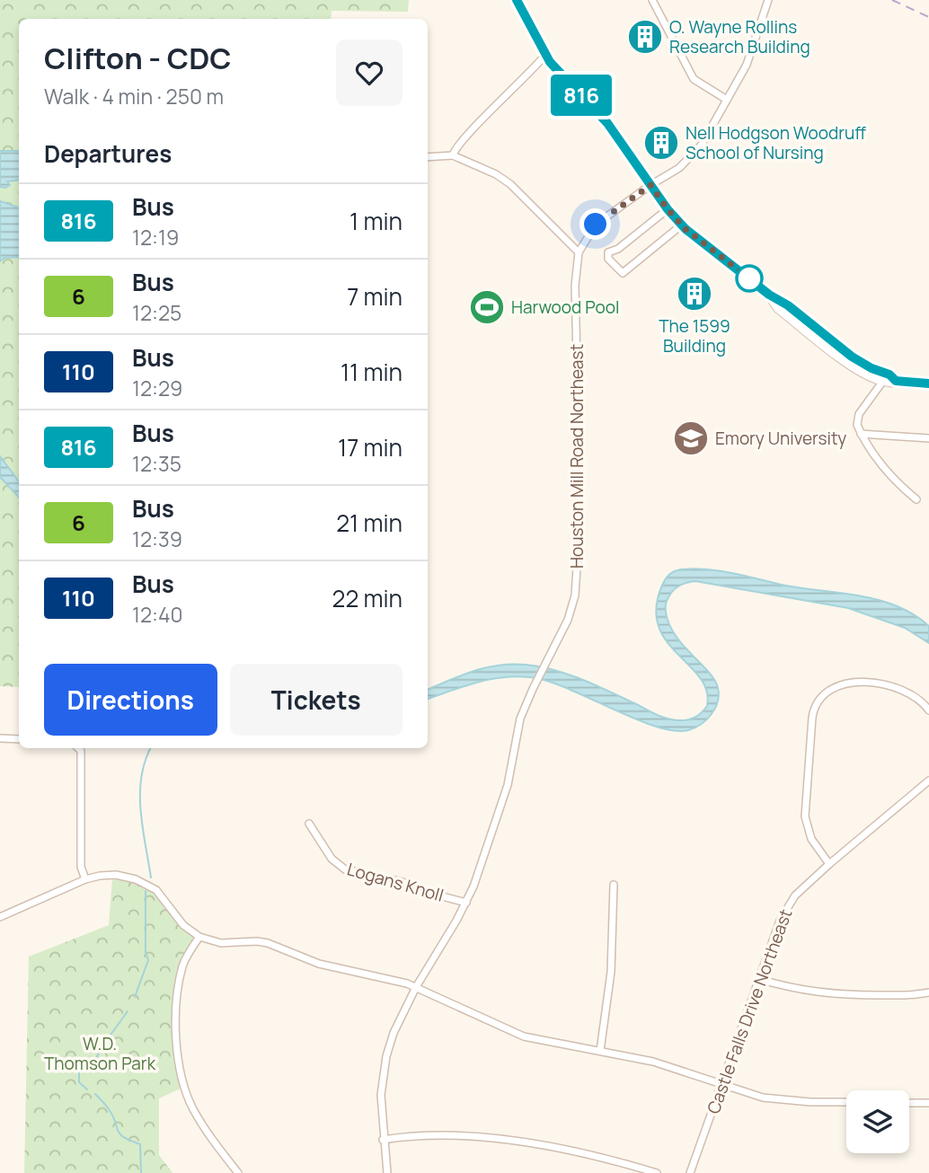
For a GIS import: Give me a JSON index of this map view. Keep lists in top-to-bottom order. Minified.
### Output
{"streets":{"street":["Houston Mill Road Northeast","Logans Knoll","Castle Falls Drive Northeast"]},"crossings":[["Houston Mill Road Northeast","Logans Knoll"]],"parks":["W.D. Thomson Park"],"places":{"building":["O. Wayne Rollins Research Building","Nell Hodgson Woodruff School of Nursing","The 1599 Building"],"sports":["Harwood Pool"],"school or university":["Emory University"]},"lines":["bus line 816"],"page":{"on_map":"816","heading":[["Clifton - CDC","Walk · 4 min · 250 m"],"Departures"],"list":[{"mark":"816","name":"Bus","note":"12:19","value":"1 min"},{"mark":"6","name":"Bus","note":"12:25","value":"7 min"},{"mark":"110","name":"Bus","note":"12:29","value":"11 min"},{"mark":"816","name":"Bus","note":"12:35","value":"17 min"},{"mark":"6","name":"Bus","note":"12:39","value":"21 min"},{"mark":"110","name":"Bus","note":"12:40","value":"22 min"}],"buttons":["Directions","Tickets"]}}
